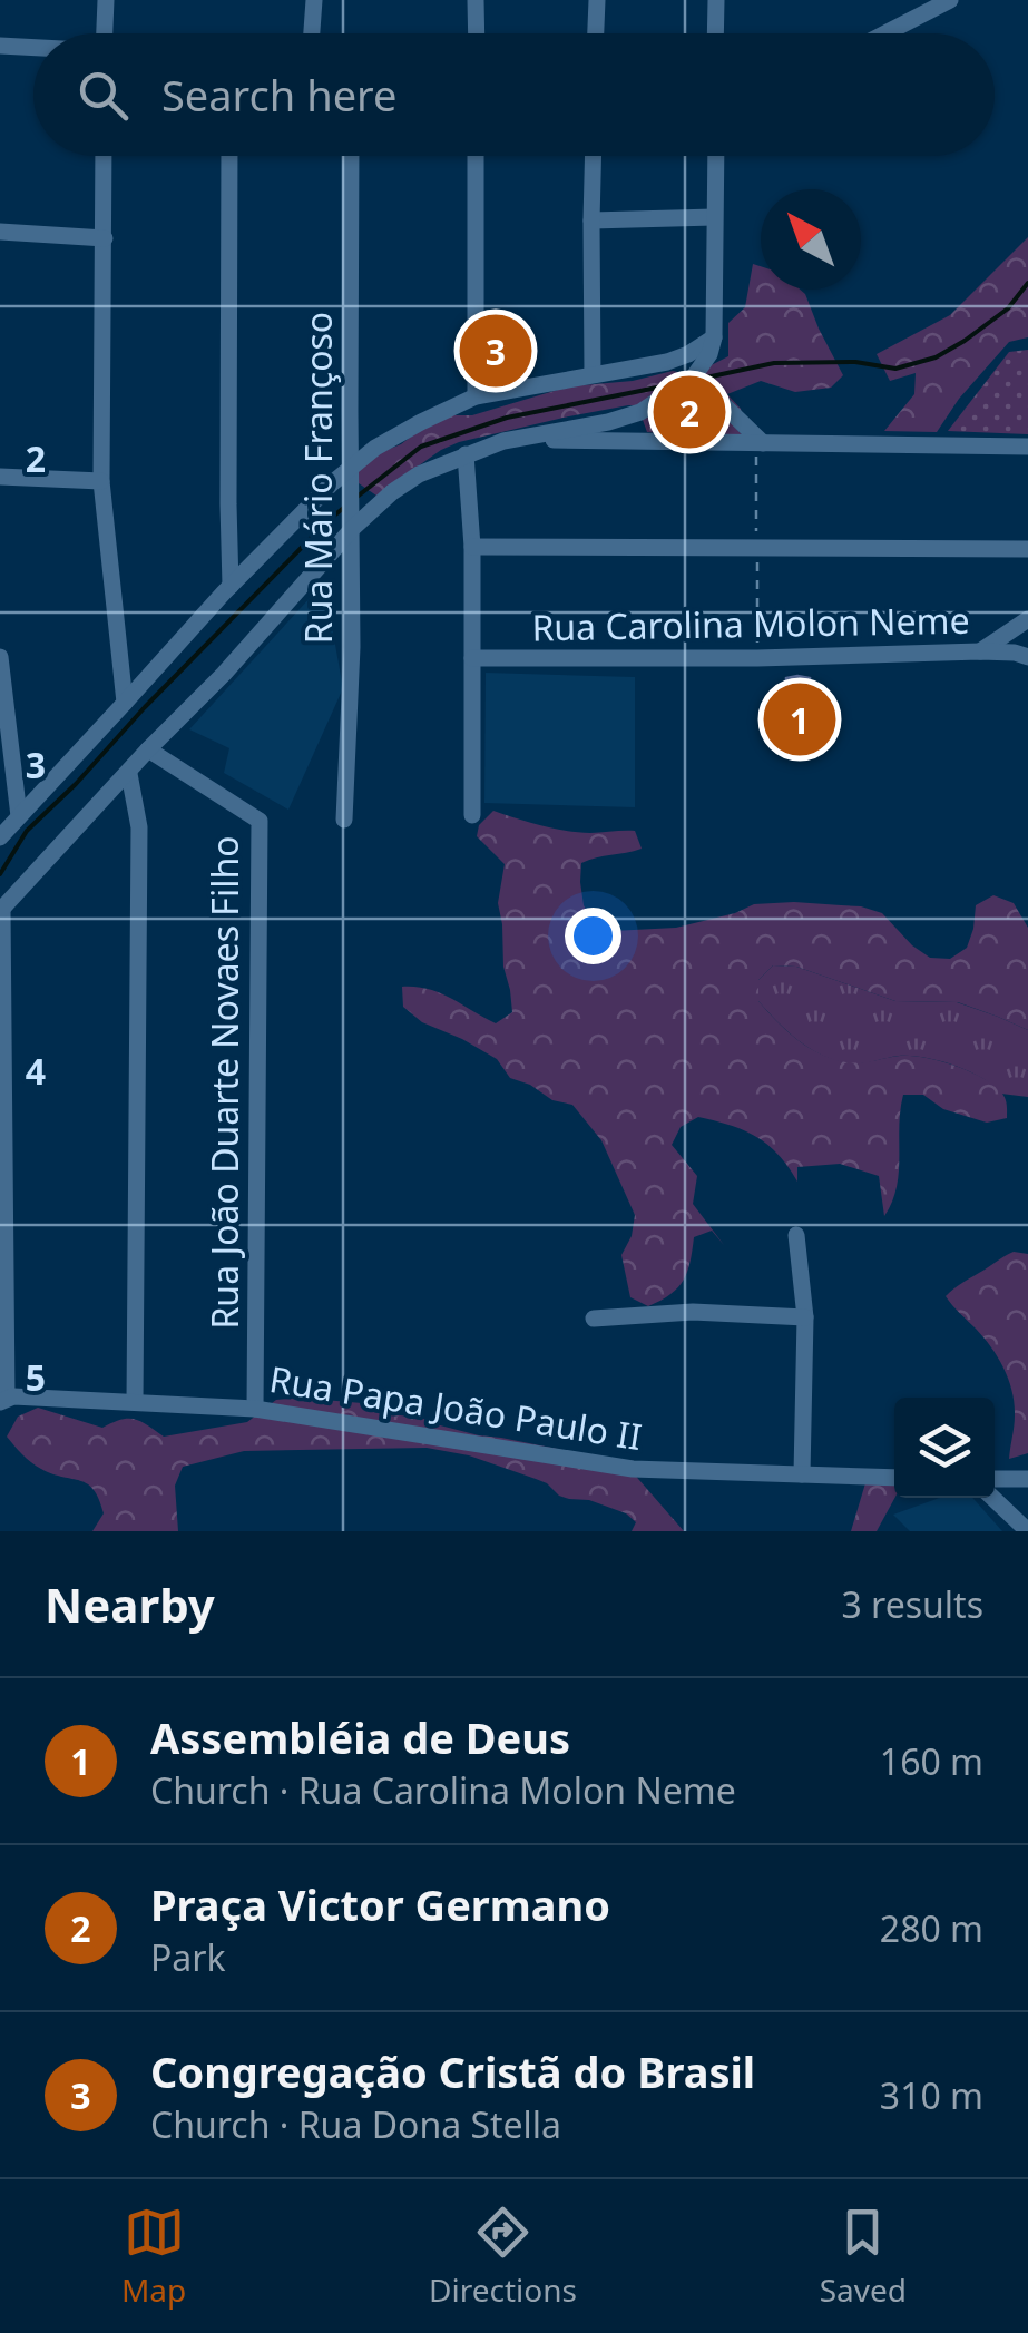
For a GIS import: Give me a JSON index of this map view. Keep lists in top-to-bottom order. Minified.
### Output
{"streets":{"street":["Rua Mário Françoso","Rua Carolina Molon Neme","Rua João Duarte Novaes Filho","Rua Papa João Paulo II"]},"crossings":[["Rua João Duarte Novaes Filho","Rua Papa João Paulo II"]],"north":"top left","page":{"search":"Search here","pins":["3","2","1"],"heading":["Nearby","3 results"],"list":[{"mark":"1","name":"Assembléia de Deus","note":"Church · Rua Carolina Molon Neme","value":"160 m"},{"mark":"2","name":"Praça Victor Germano","note":"Park","value":"280 m"},{"mark":"3","name":"Congregação Cristã do Brasil","note":"Church · Rua Dona Stella","value":"310 m"}],"nav":["Map","Directions","Saved"]},"grid":{"rows":["2","3","4","5"]}}
